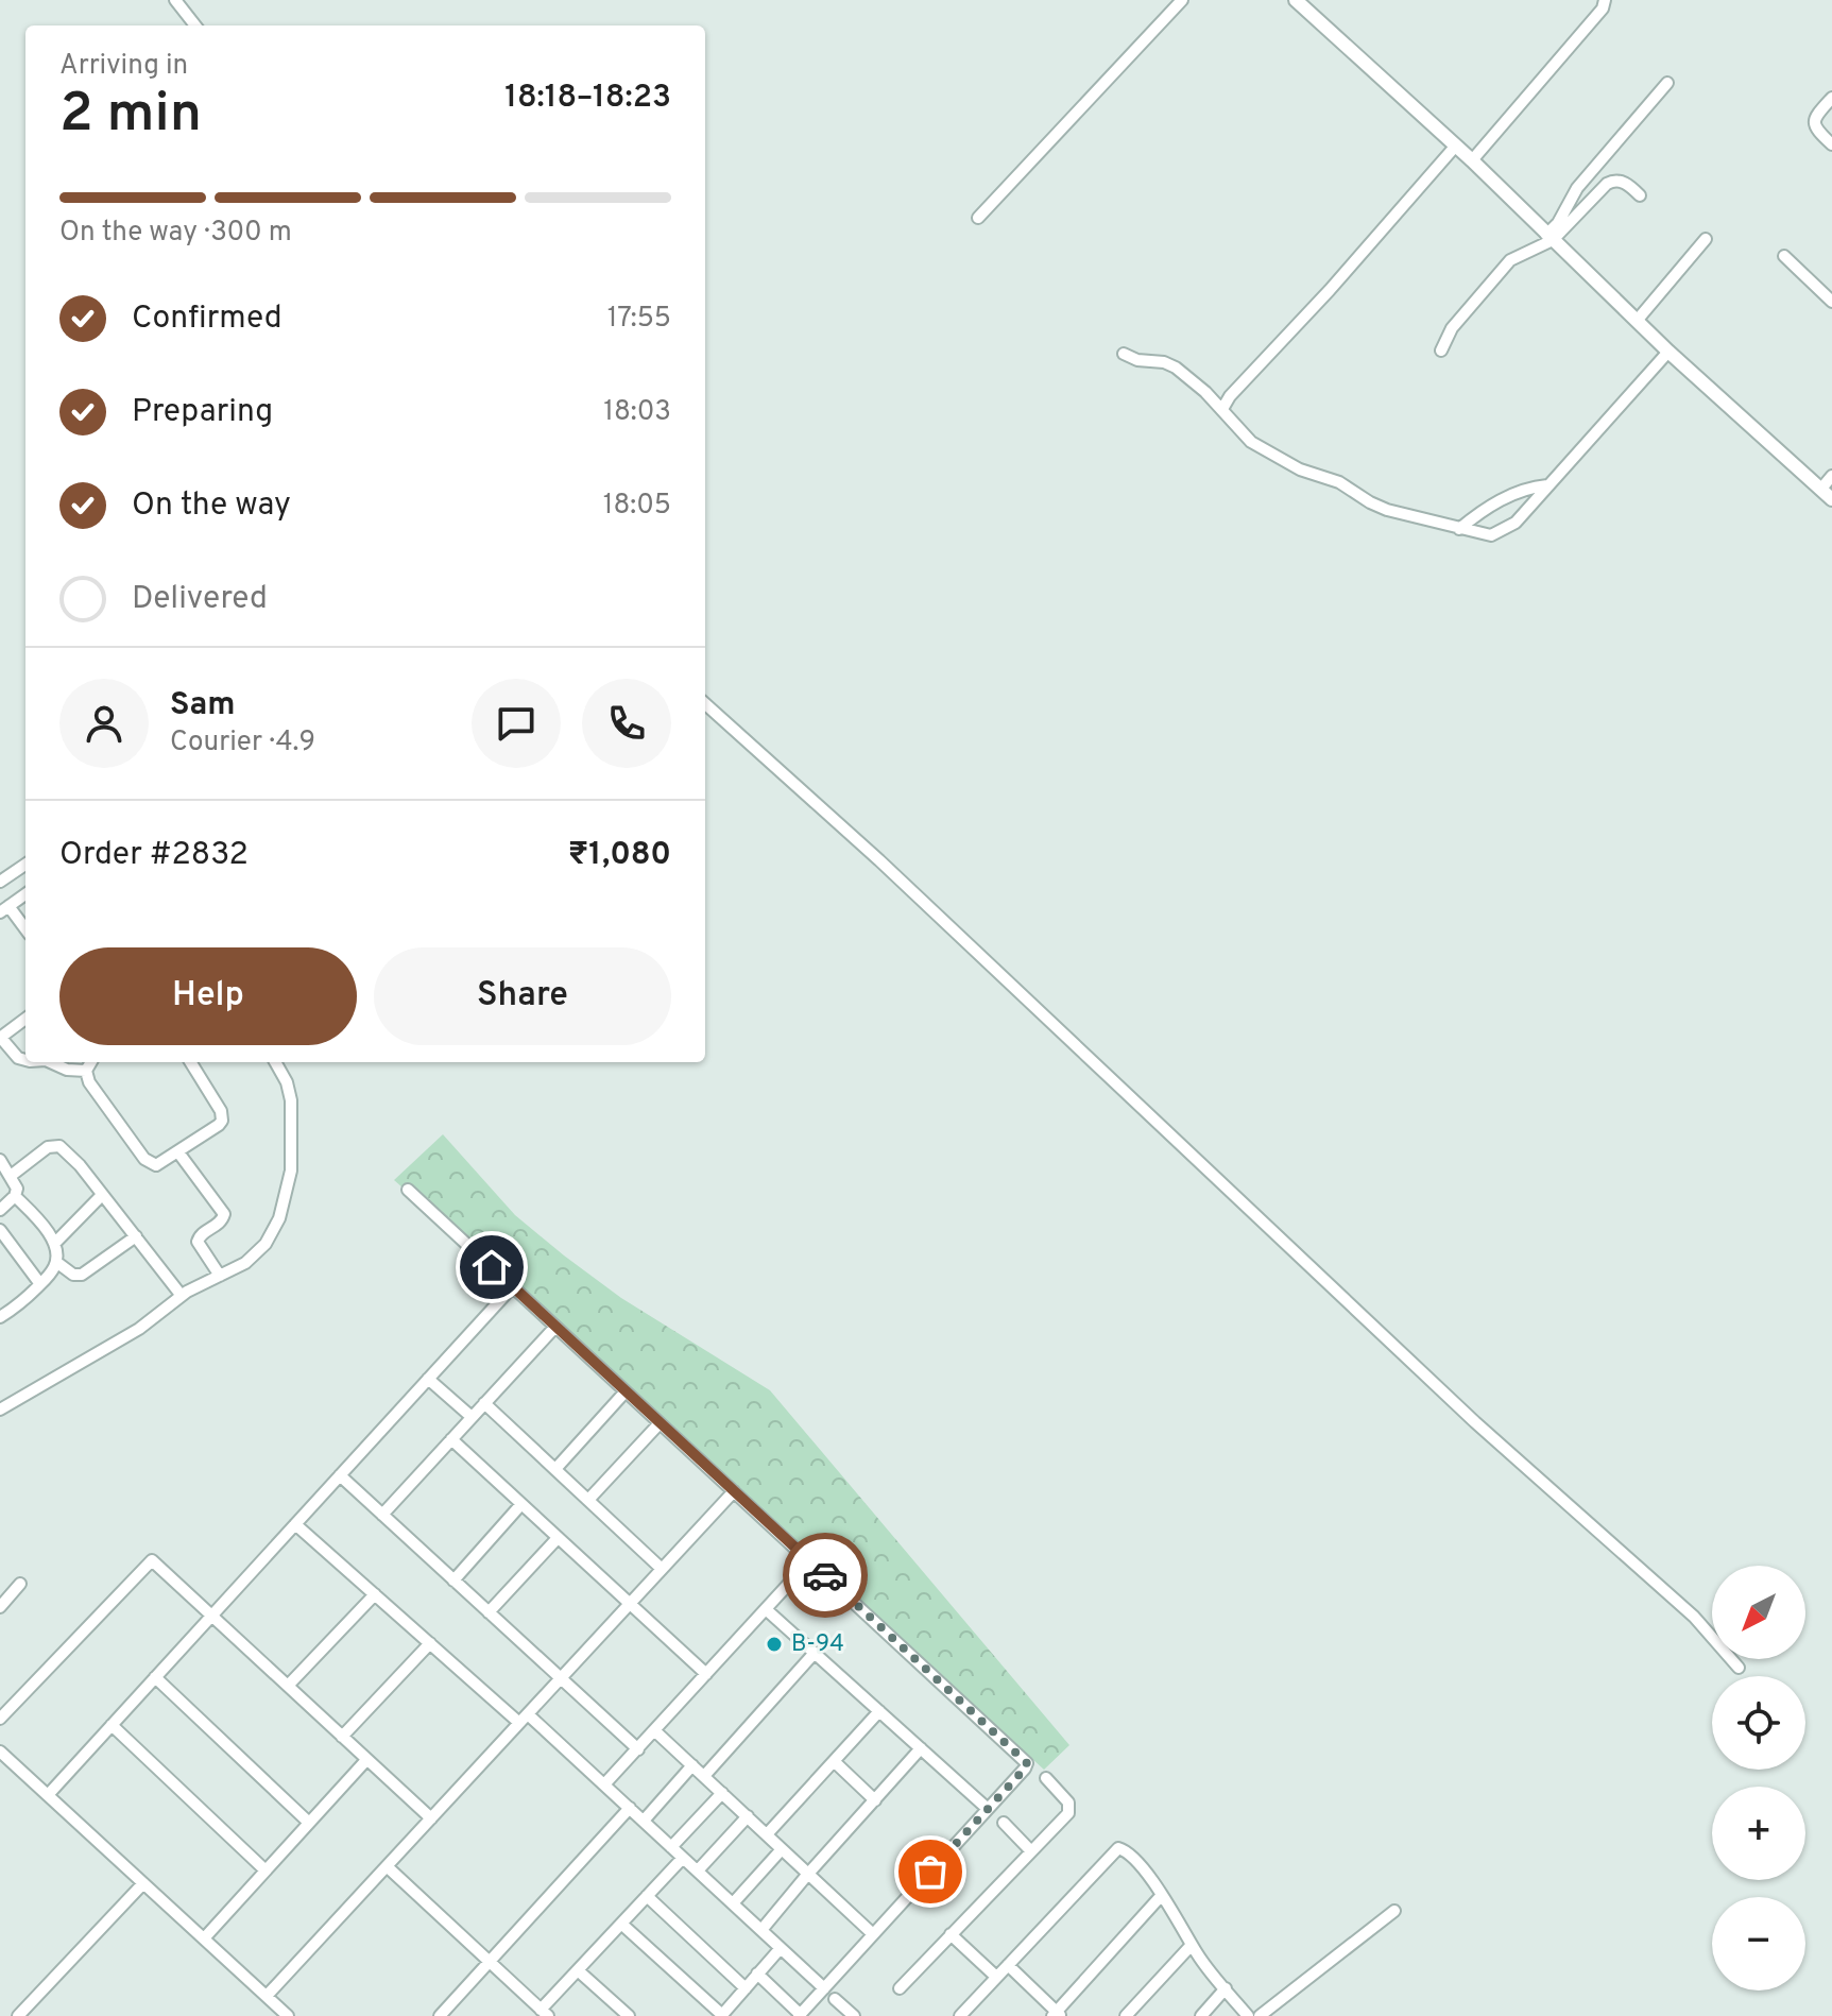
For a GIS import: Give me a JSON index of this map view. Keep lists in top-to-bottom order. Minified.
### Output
{"places":["B-94"],"north":"bottom left","page":{"heading":["2 min","Arriving in","18:18–18:23"],"panel":["Sam","Courier · 4.9","Order #2832","₹1,080"],"bar":"On the way · 300 m","list":[["Confirmed","17:55"],["Preparing","18:03"],["On the way","18:05"],"Delivered"],"buttons":["Help","Share"],"map_buttons":["+","−"]}}
